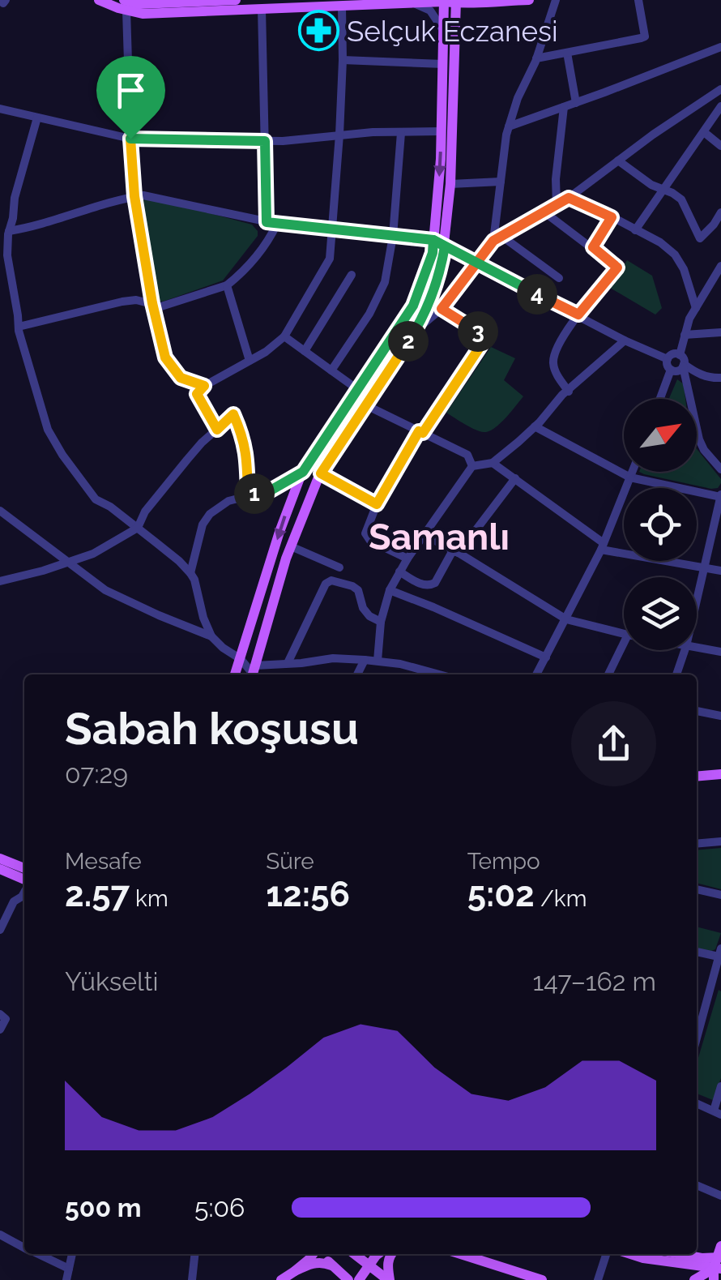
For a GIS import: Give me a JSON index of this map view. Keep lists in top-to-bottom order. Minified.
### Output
{"districts":["Samanlı"],"places":{"pharmacy":["Selçuk Eczanesi"]},"north":"top right","page":{"pins":["4","3","2","1"],"heading":["Sabah koşusu","07:29"],"stats":[["Mesafe","2.57 km"],["Süre","12:56"],["Tempo","5:02 /km"]],"chart":["Yükselti","147–162 m"],"list":[{"name":"500 m","note":"5:06"}]}}
